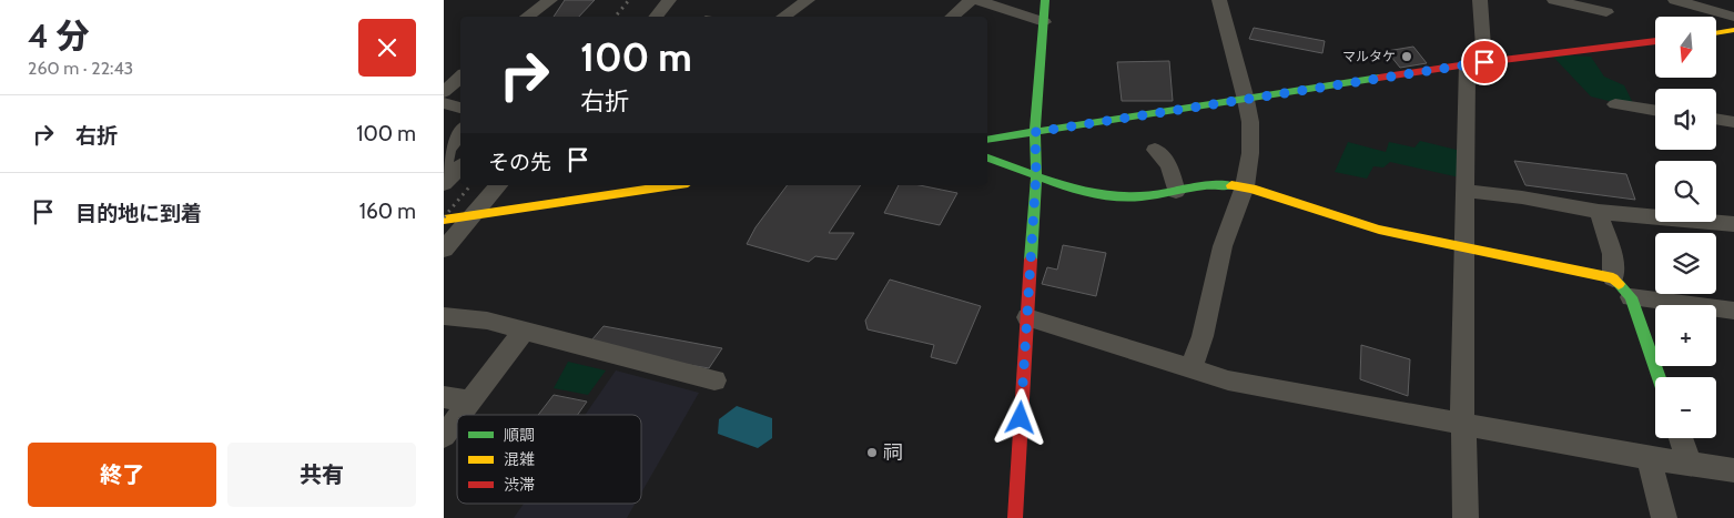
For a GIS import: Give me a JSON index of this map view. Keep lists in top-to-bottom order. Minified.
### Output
{"places":["マルタケ","祠"],"legend":["順調","混雑","渋滞"],"north":"bottom","page":{"heading":["4 分","260 m · 22:43"],"map_buttons":["+","−"],"turn":["100 m","右折"],"list":[{"name":"右折","value":"100 m"},{"name":"目的地に到着","value":"160 m"}],"then":"その先","buttons":["終了","共有"]}}
